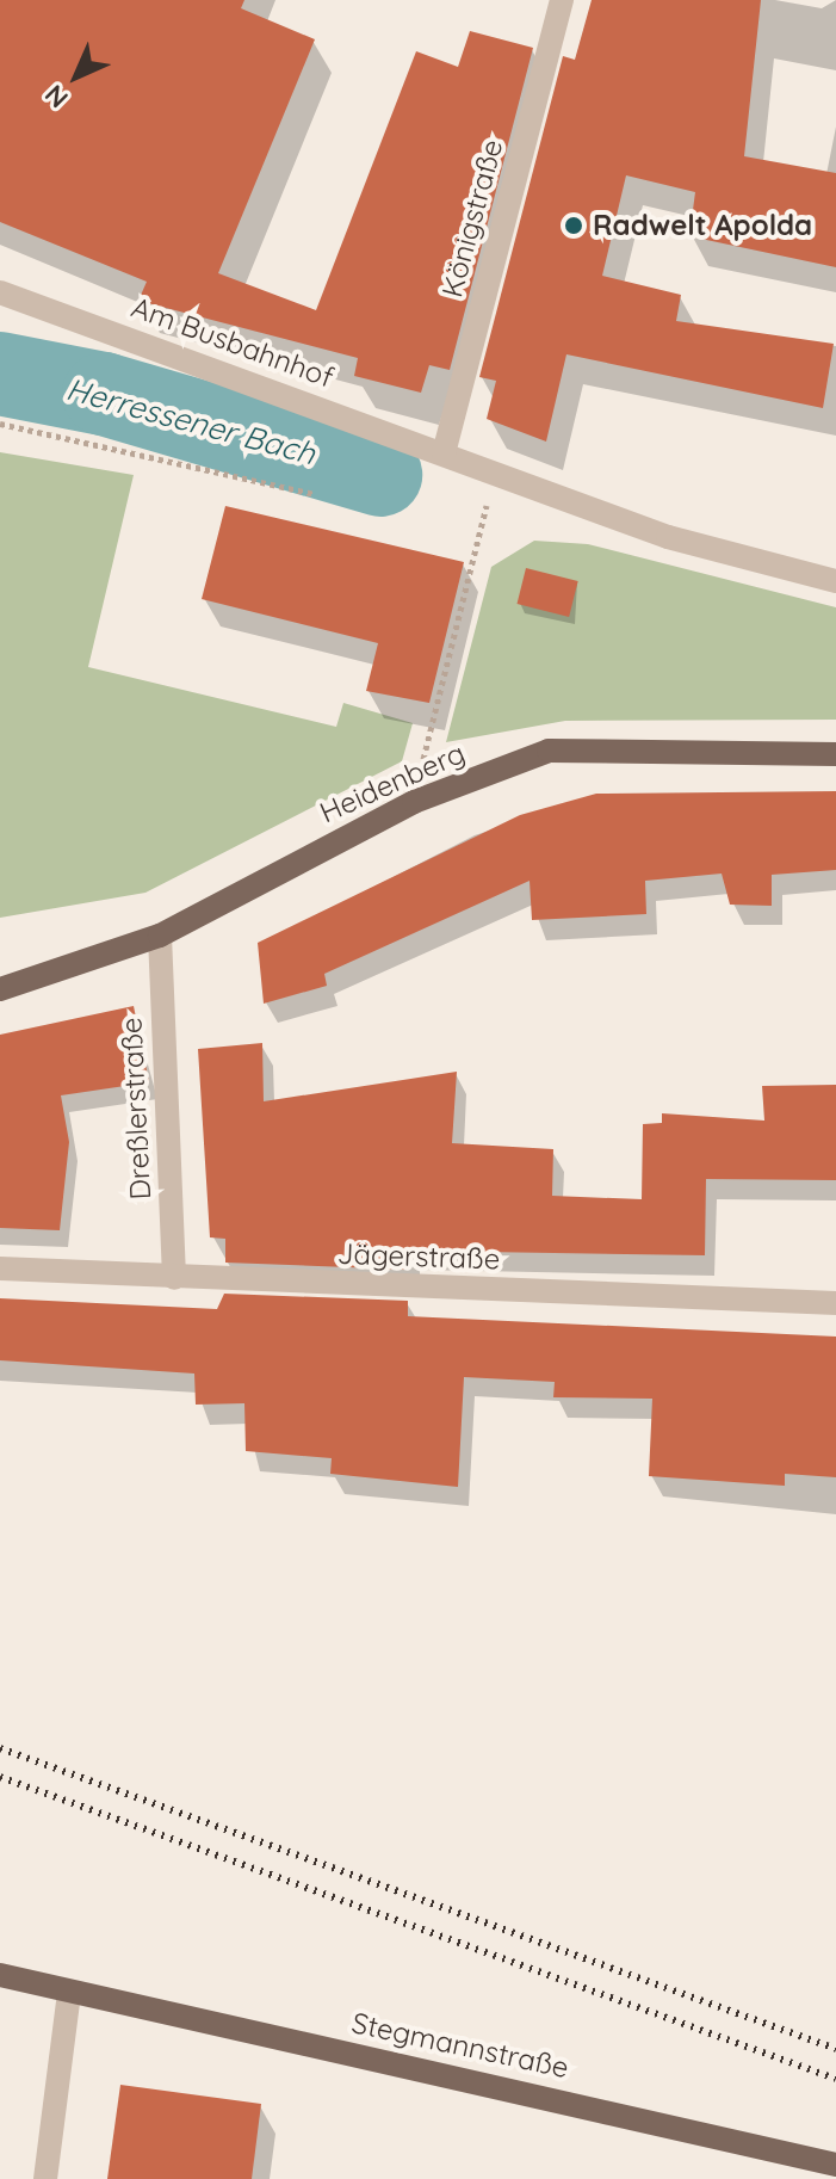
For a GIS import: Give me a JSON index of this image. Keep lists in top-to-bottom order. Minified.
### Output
{"streets":{"main road":["Heidenberg","Stegmannstraße"],"street":["Königstraße","Am Busbahnhof","Dreßlerstraße","Jägerstraße"]},"crossings":[["Königstraße","Am Busbahnhof"],["Heidenberg","Dreßlerstraße"],["Dreßlerstraße","Jägerstraße"]],"water":["Herressener Bach"],"places":["Radwelt Apolda"],"north":"bottom left"}
